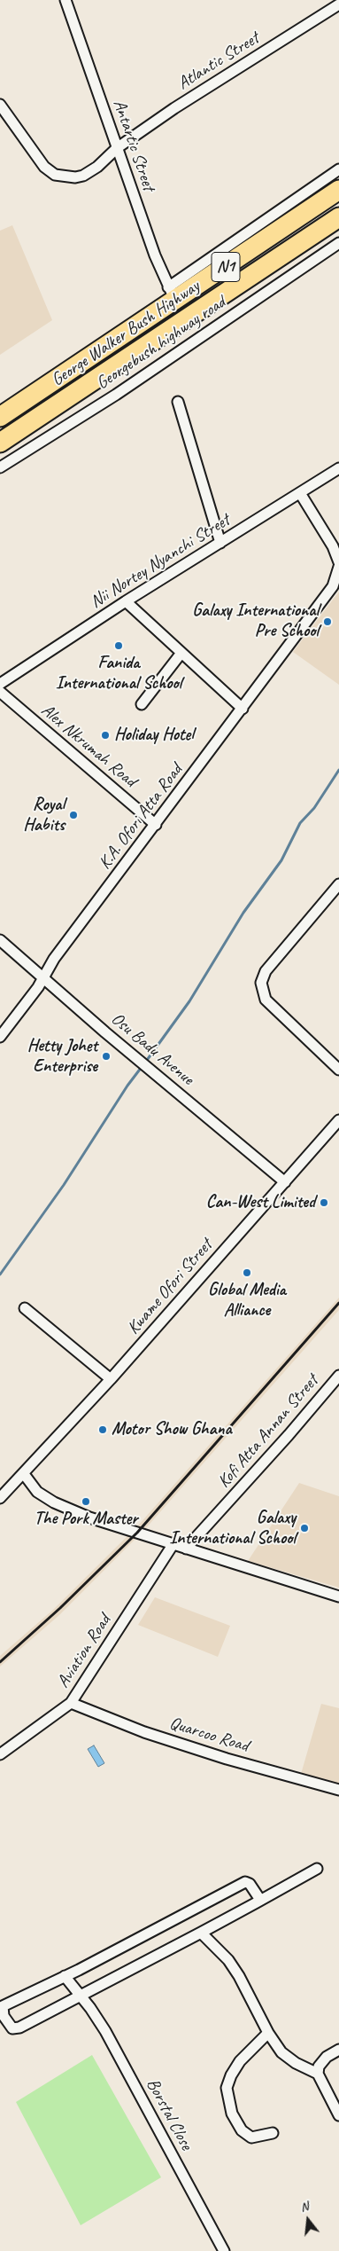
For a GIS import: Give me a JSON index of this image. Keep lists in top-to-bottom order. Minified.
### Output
{"streets":{"highway":["N1","George Walker Bush Highway"],"street":["Atlantic Street","Antartic Street","Georgebush highway road","Nii Nortey Nyanchi Street","Alex Nkrumah Road","K.A. Ofori Atta Road","Osu Badu Avenue","Kwame Ofori Street","Kofi Atta Annan Street","Aviation Road","Quarcoo Road","Borstal Close"]},"crossings":[["Atlantic Street","Antartic Street"],["Antartic Street","George Walker Bush Highway"],["Alex Nkrumah Road","K.A. Ofori Atta Road"],["K.A. Ofori Atta Road","Osu Badu Avenue"],["Osu Badu Avenue","Kwame Ofori Street"],["Aviation Road","Quarcoo Road"]],"places":["Galaxy International Pre School","Fanida International School","Holiday Hotel","Royal Habits","Hetty Johet Enterprise","Can-West Limited","Global Media Alliance","Motor Show Ghana","The Pork Master","Galaxy International School"],"north":"top"}
